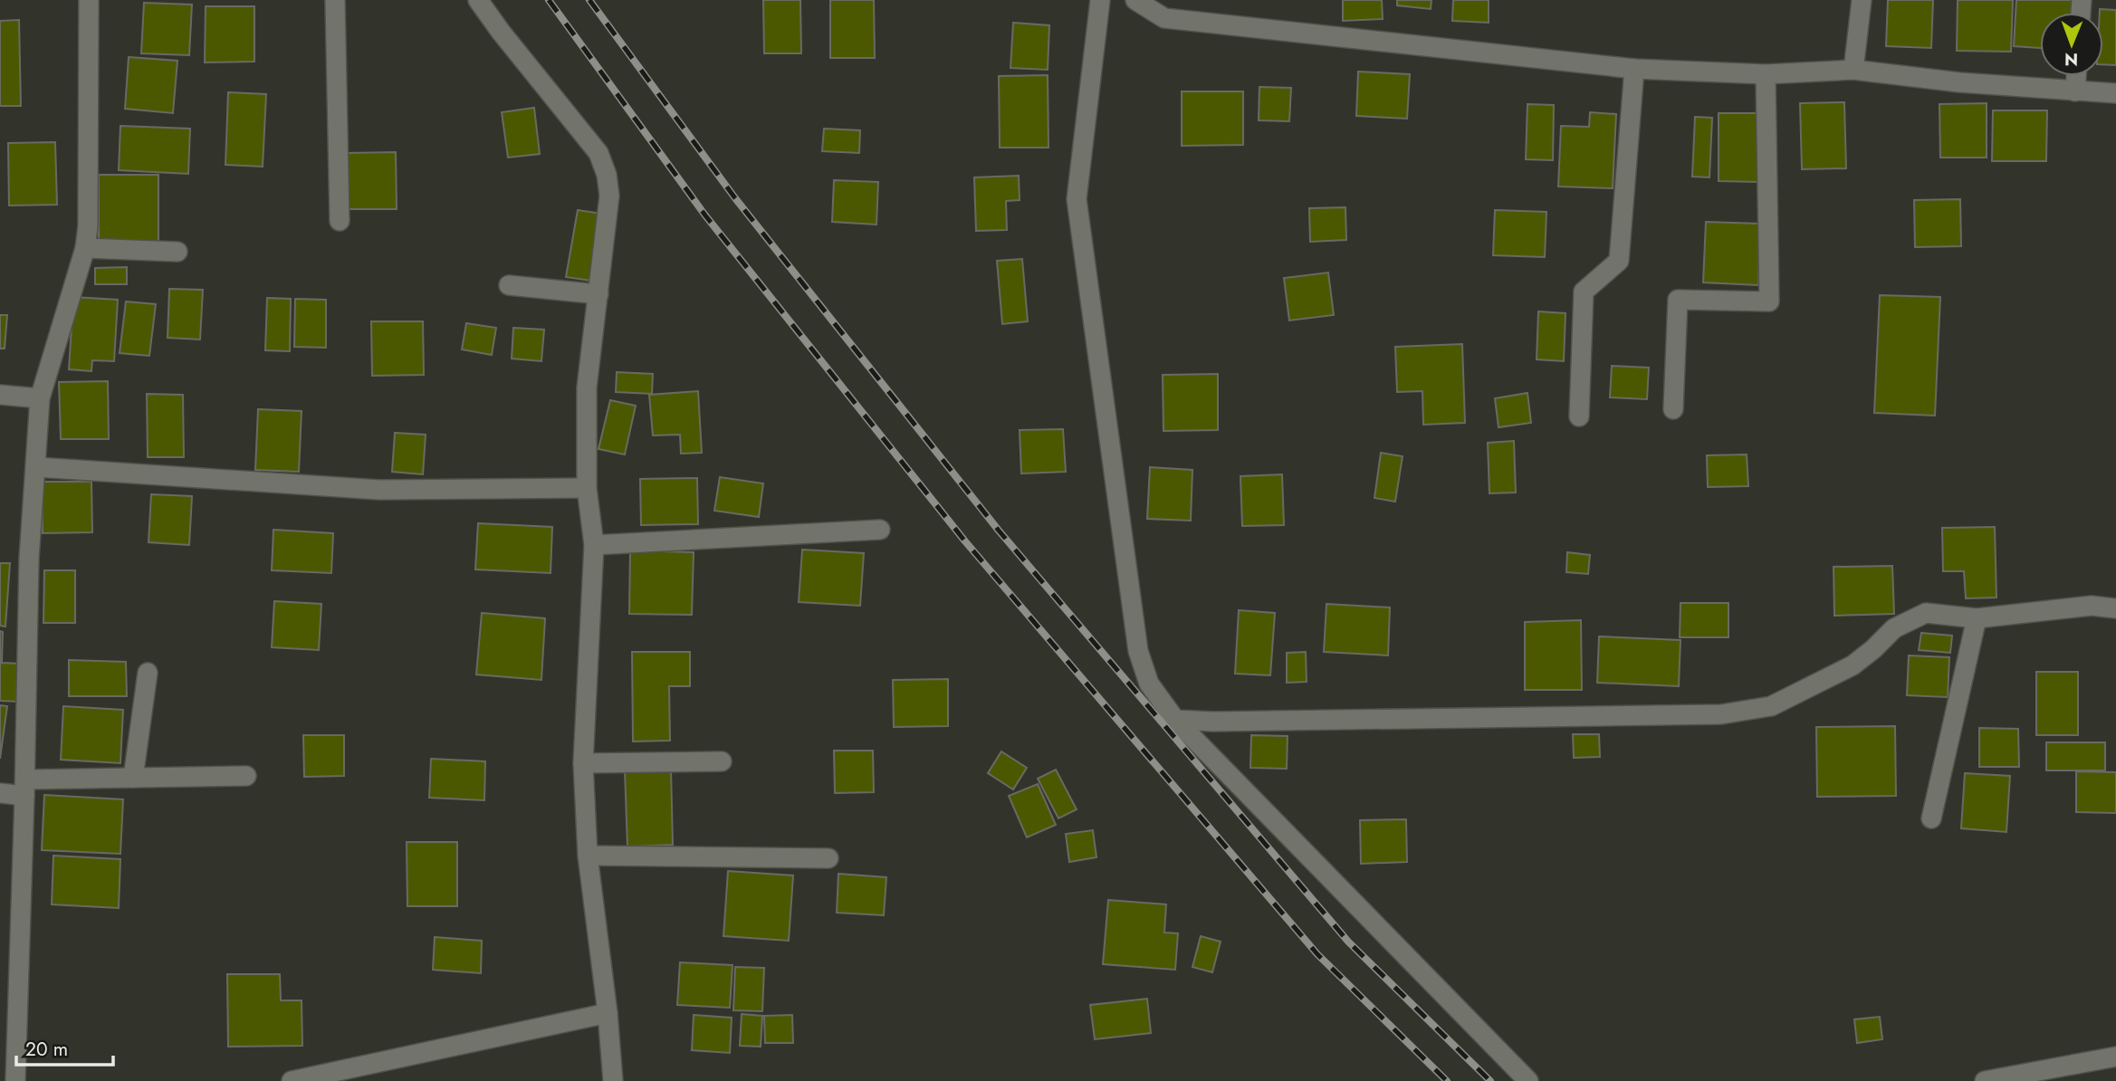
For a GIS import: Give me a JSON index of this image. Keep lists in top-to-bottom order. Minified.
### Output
{"scale_bar":"20 m","north":"bottom"}
